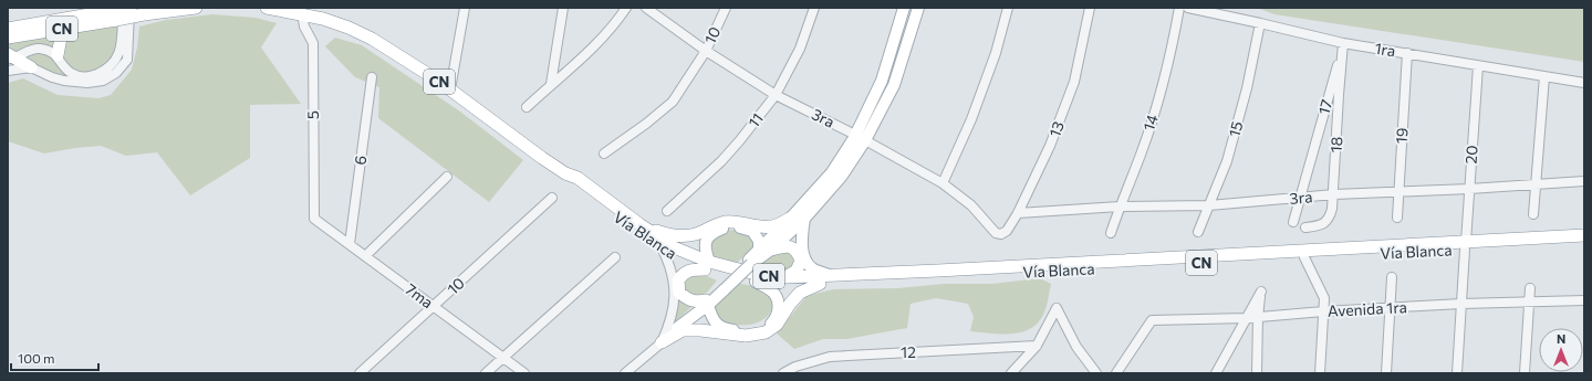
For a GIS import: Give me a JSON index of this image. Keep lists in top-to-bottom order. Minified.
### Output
{"streets":{"highway":["CN","Vía Blanca"],"street":["10","1ra","17","5","3ra","11","14","13","15","19","18","20","6","7ma","Avenida 1ra","12"]},"crossings":[["10","3ra"],["10","7ma"],["1ra","17"],["1ra","15"],["1ra","19"],["1ra","18"],["1ra","20"],["17","3ra"],["17","18"],["5","Vía Blanca"],["5","7ma"],["3ra","11"],["3ra","14"],["3ra","13"],["3ra","15"],["3ra","19"],["3ra","18"],["3ra","20"],["20","Vía Blanca"],["20","Avenida 1ra"],["6","7ma"]],"scale_bar":"100 m","north":"top"}
